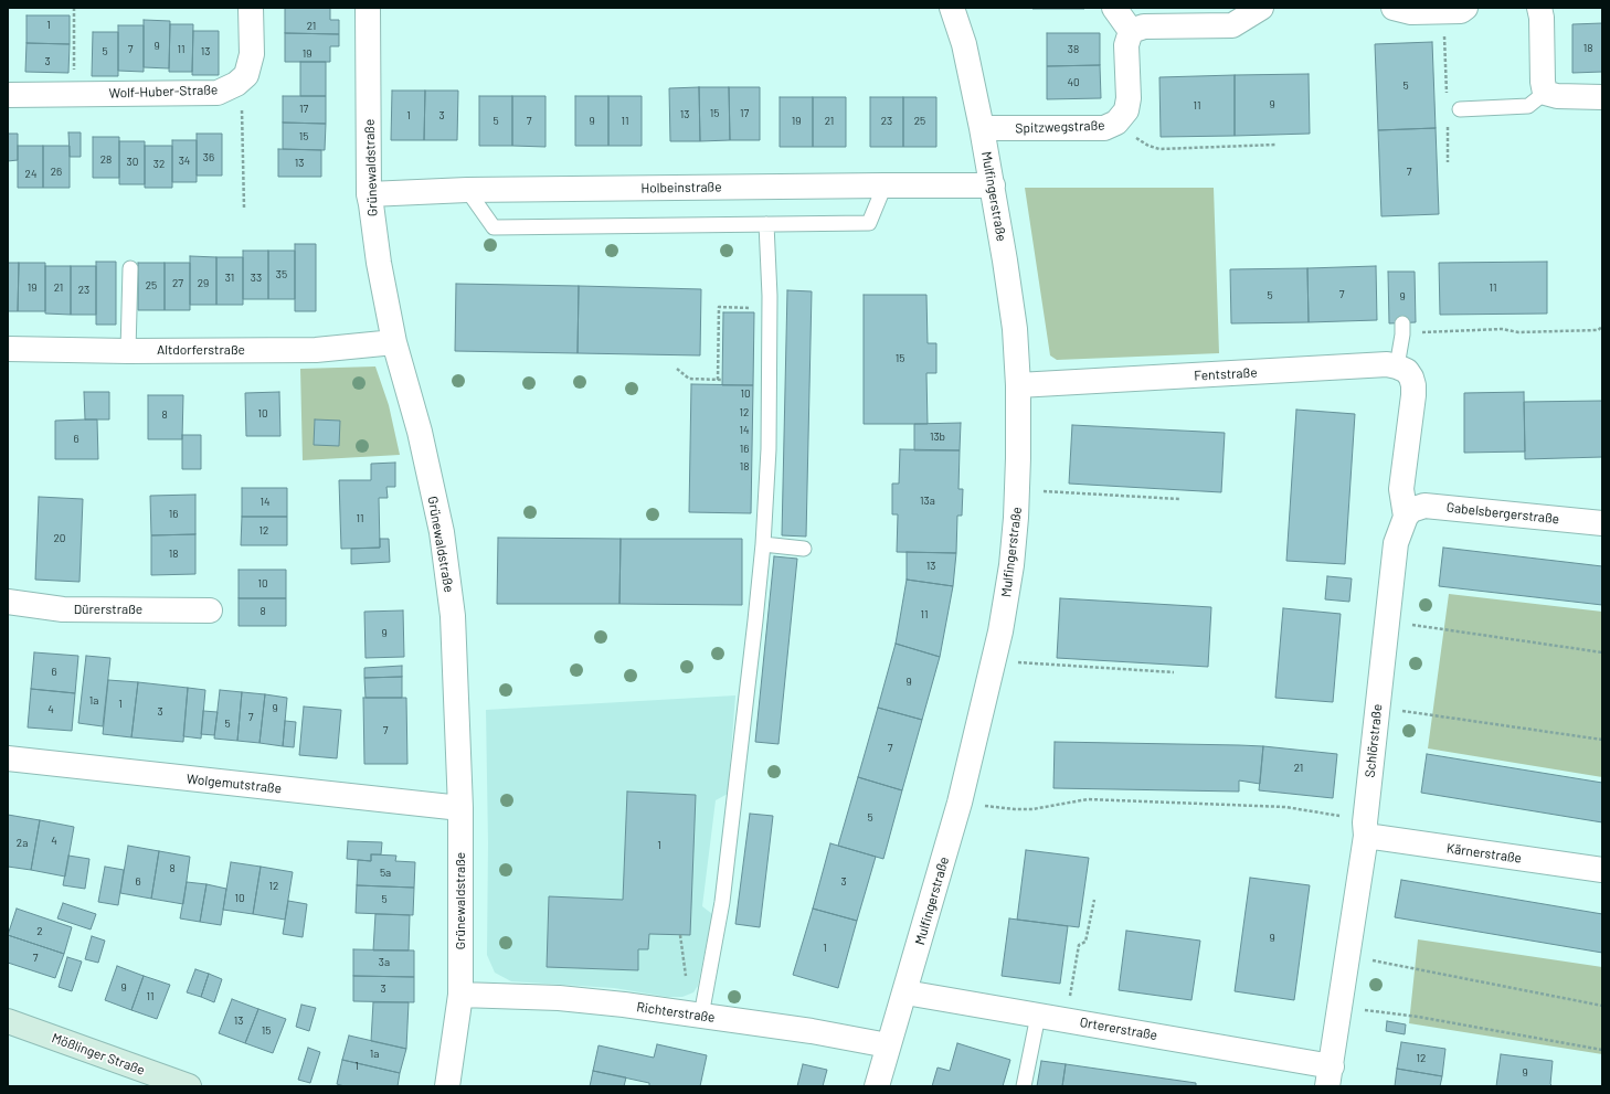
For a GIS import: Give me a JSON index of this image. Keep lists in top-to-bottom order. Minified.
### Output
{"streets":{"street":["Wolf-Huber-Straße","Spitzwegstraße","Grünewaldstraße","Holbeinstraße","Mulfingerstraße","Altdorferstraße","Fentstraße","Gabelsbergerstraße","Dürerstraße","Schlörstraße","Wolgemutstraße","Kärnerstraße","Richterstraße","Ortererstraße","Mößlinger Straße"]},"crossings":[["Spitzwegstraße","Mulfingerstraße"],["Grünewaldstraße","Holbeinstraße"],["Grünewaldstraße","Altdorferstraße"],["Grünewaldstraße","Wolgemutstraße"],["Grünewaldstraße","Richterstraße"],["Holbeinstraße","Mulfingerstraße"],["Mulfingerstraße","Fentstraße"],["Mulfingerstraße","Richterstraße"],["Mulfingerstraße","Ortererstraße"],["Gabelsbergerstraße","Schlörstraße"],["Schlörstraße","Kärnerstraße"],["Schlörstraße","Ortererstraße"]],"house_numbers":["1","21","9","18","7","11","38","5","13","19","3","40","5","9","11","17","15","17","13","1","3","5","7","9","11","19","21","23","25","15","36","28","34","30","13","32","26","7","24","35","31","33","27","29","25","19","21","11","23","7","5","9","15","10","12","10","8","14","13b","6","16","18","13a","14","16","11","12","20","18","13","10","8","11","9","6","9","1a","1","9","4","3","7","5","7","7","21","5","4","2a","1","8","5a","6","3","12","10","5","2","9","1","7","3a","9","3","11","13","15","1a","12","1","9"]}
